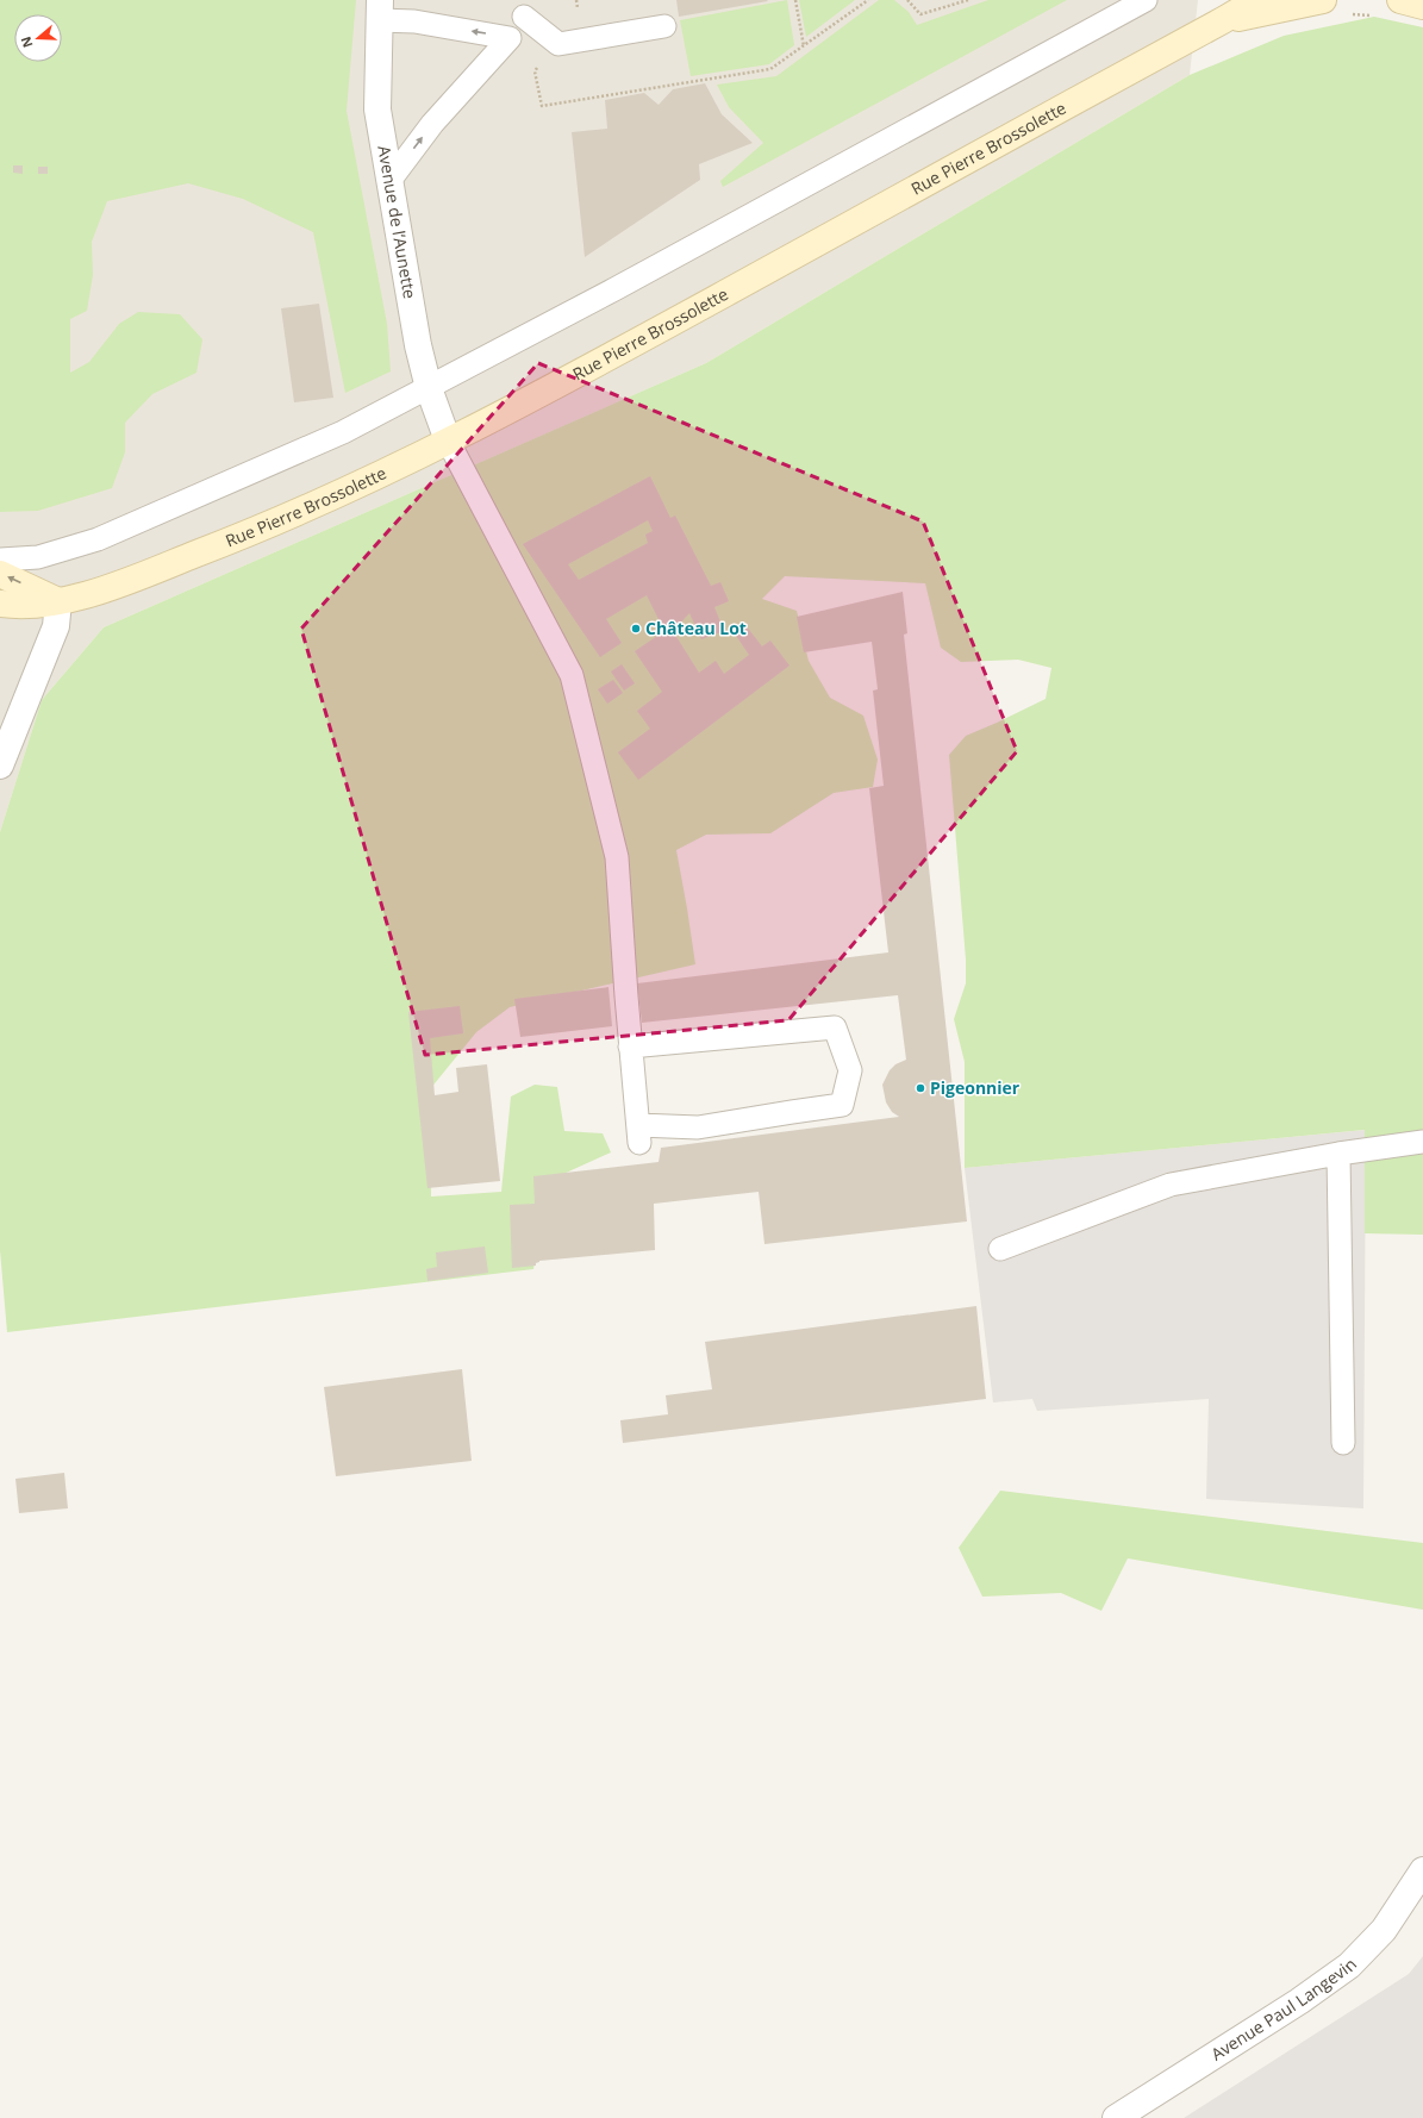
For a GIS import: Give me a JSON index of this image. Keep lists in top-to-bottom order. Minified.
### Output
{"streets":{"main road":["Rue Pierre Brossolette"],"street":["Avenue de l’Aunette","Avenue Paul Langevin"]},"crossings":[["Rue Pierre Brossolette","Avenue de l’Aunette"]],"places":["Château Lot","Pigeonnier"],"north":"left"}
